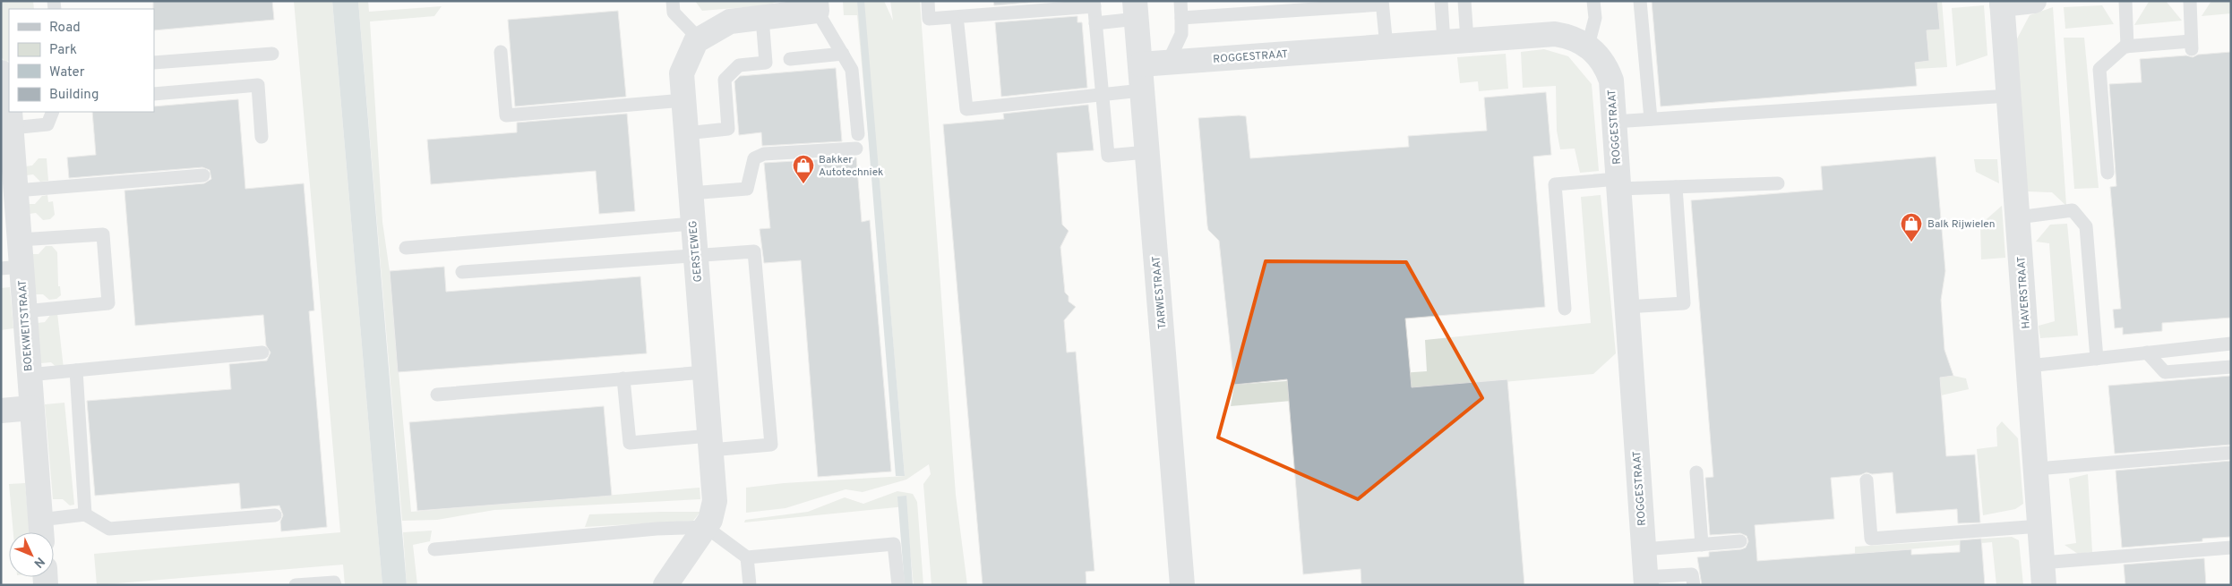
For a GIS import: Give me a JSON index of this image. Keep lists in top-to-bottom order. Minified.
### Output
{"streets":{"street":["ROGGESTRAAT","GERSTEWEG","TARWESTRAAT","HAVERSTRAAT","BOEKWEITSTRAAT"]},"crossings":[["ROGGESTRAAT","TARWESTRAAT"]],"places":{"shop":["Bakker Autotechniek","Balk Rijwielen"]},"legend":["Road","Park","Water","Building"],"north":"bottom right"}
